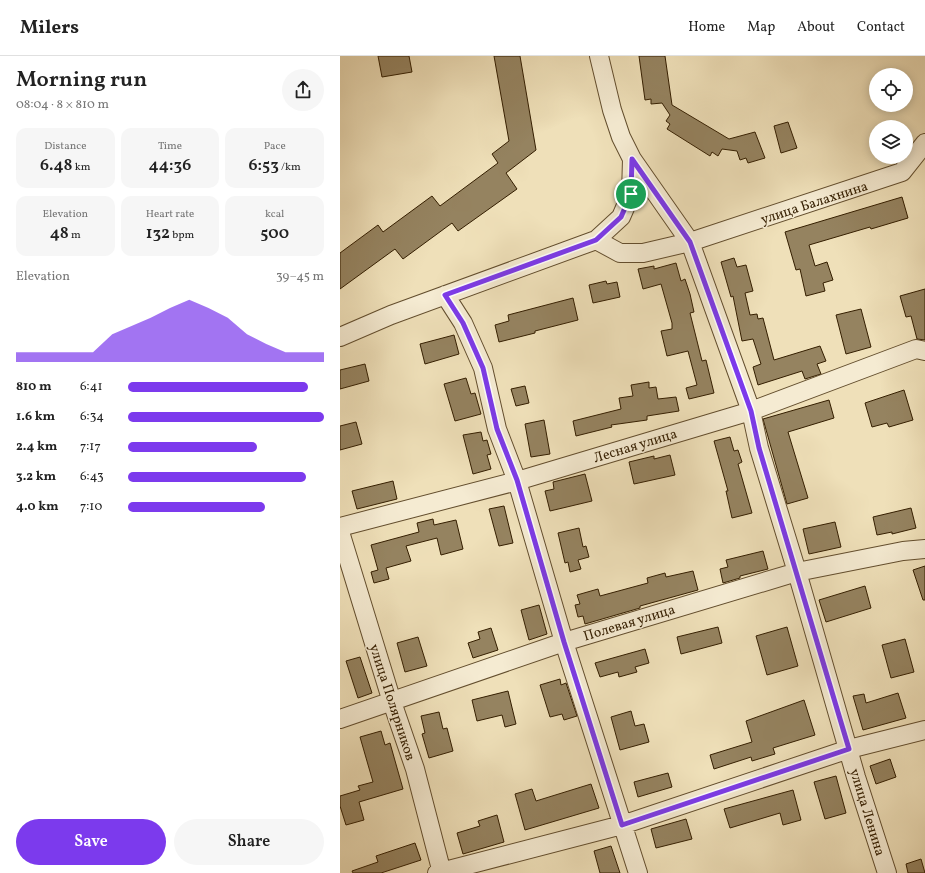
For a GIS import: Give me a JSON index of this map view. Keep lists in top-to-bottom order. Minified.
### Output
{"streets":{"street":["улица Балахнина","Лесная улица","Полевая улица","улица Полярников","улица Ленина"]},"crossings":[["улица Балахнина","улица Ленина"],["Лесная улица","улица Ленина"],["Полевая улица","улица Полярников"],["Полевая улица","улица Ленина"]],"page":{"header":"Milers","nav":["Home","Map","About","Contact"],"heading":["Morning run","08:04 · 8 × 810 m"],"stats":[["Distance","6.48 km"],["Time","44:36"],["Pace","6:53 /km"],["Elevation","48 m"],["Heart rate","132 bpm"],["kcal","500"]],"chart":["Elevation","39–45 m"],"list":[{"name":"810 m","note":"6:41"},{"name":"1.6 km","note":"6:34"},{"name":"2.4 km","note":"7:17"},{"name":"3.2 km","note":"6:43"},{"name":"4.0 km","note":"7:10"}],"buttons":["Save","Share"]}}
